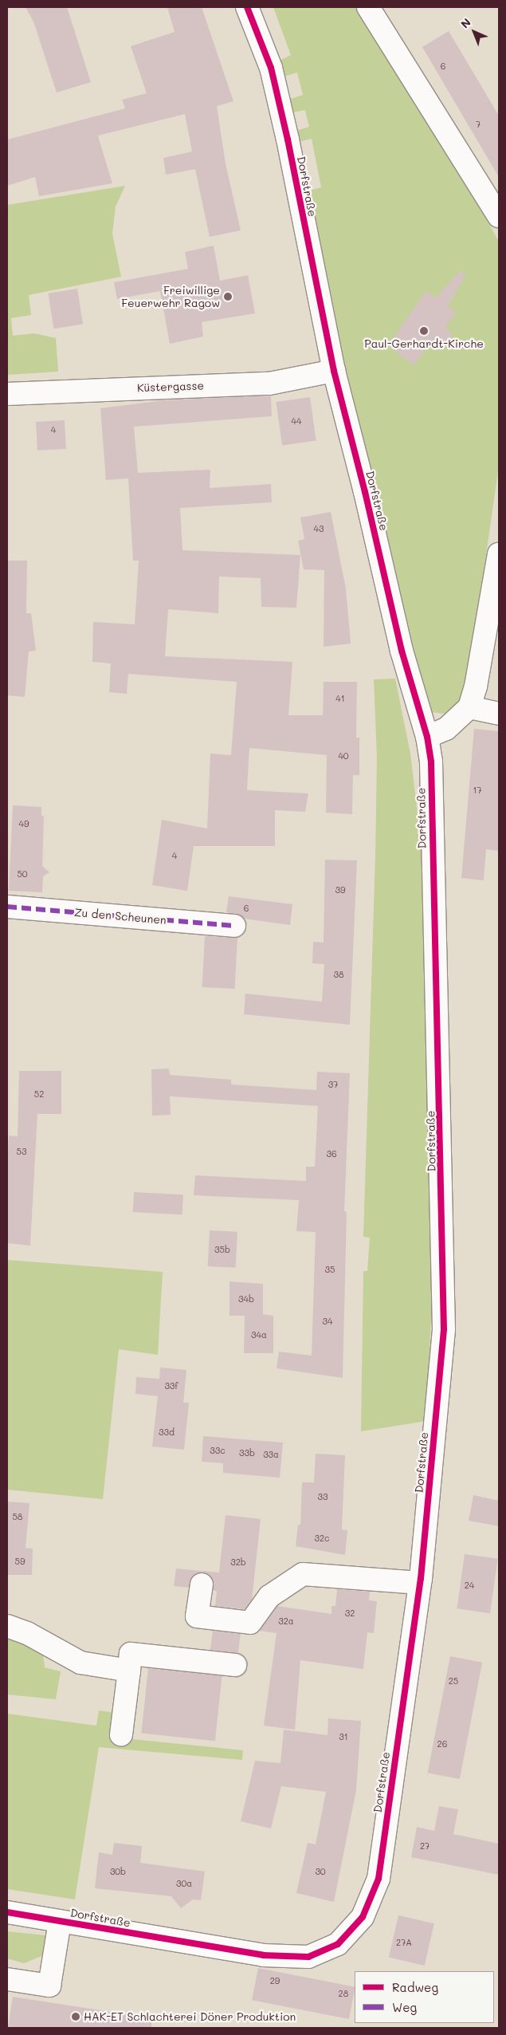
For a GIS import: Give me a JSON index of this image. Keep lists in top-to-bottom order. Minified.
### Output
{"streets":{"street":["Dorfstraße","Küstergasse","Zu den Scheunen"]},"crossings":[["Dorfstraße","Küstergasse"]],"places":["Freiwillige Feuerwehr Ragow","Paul-Gerhardt-Kirche","HAK-ET Schlachterei Döner Produktion"],"house_numbers":["6","7","44","4","43","41","40","17","49","4","50","39","6","38","37","52","53","36","35b","35","34b","34","34a","33f","33d","33c","33b","33a","33","58","32c","59","32b","24","32","32a","25","31","26","27","30b","30","30a","27A","29","28"],"legend":["Radweg","Weg"],"north":"top left"}
